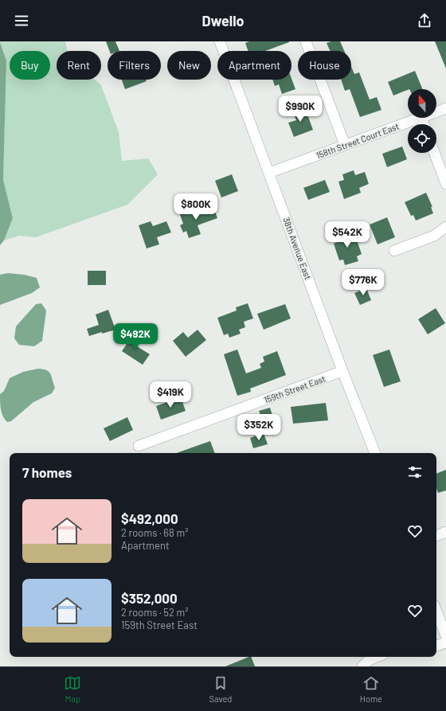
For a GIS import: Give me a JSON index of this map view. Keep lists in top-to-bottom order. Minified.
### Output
{"streets":{"street":["158th Street Court East","38th Avenue East","159th Street East"]},"crossings":[["158th Street Court East","38th Avenue East"],["38th Avenue East","159th Street East"]],"north":"top","page":{"header":"Dwello","chip":["Buy","Rent","Filters","New","Apartment","House"],"price":["$990K","$800K","$542K","$776K","$492K","$419K","$352K"],"heading":"7 homes","list":[{"name":"$492,000","note":"2 rooms · 68 m² · Apartment"},{"name":"$352,000","note":"2 rooms · 52 m² · 159th Street East"}],"tabs":["Map","Saved","Home"]}}
